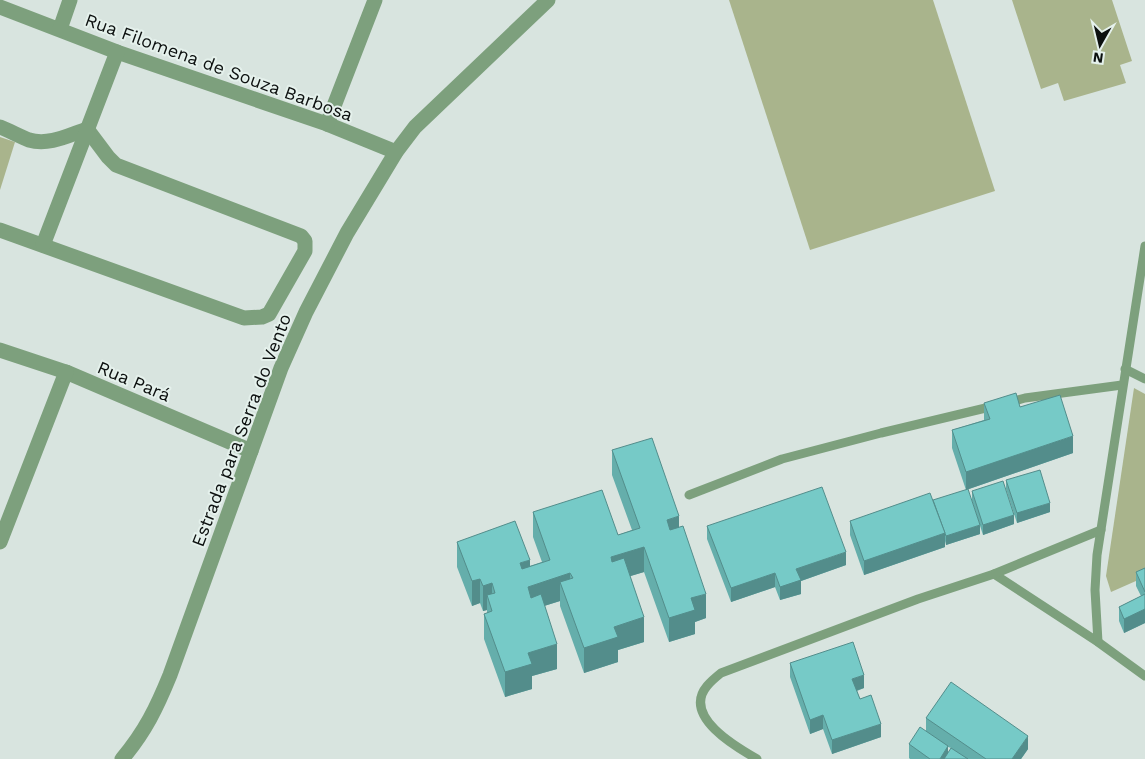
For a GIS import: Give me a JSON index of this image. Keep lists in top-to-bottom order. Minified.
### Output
{"streets":{"street":["Rua Filomena de Souza Barbosa","Rua Pará","Estrada para Serra do Vento"]},"crossings":[["Rua Filomena de Souza Barbosa","Estrada para Serra do Vento"],["Rua Pará","Estrada para Serra do Vento"]],"north":"bottom"}
